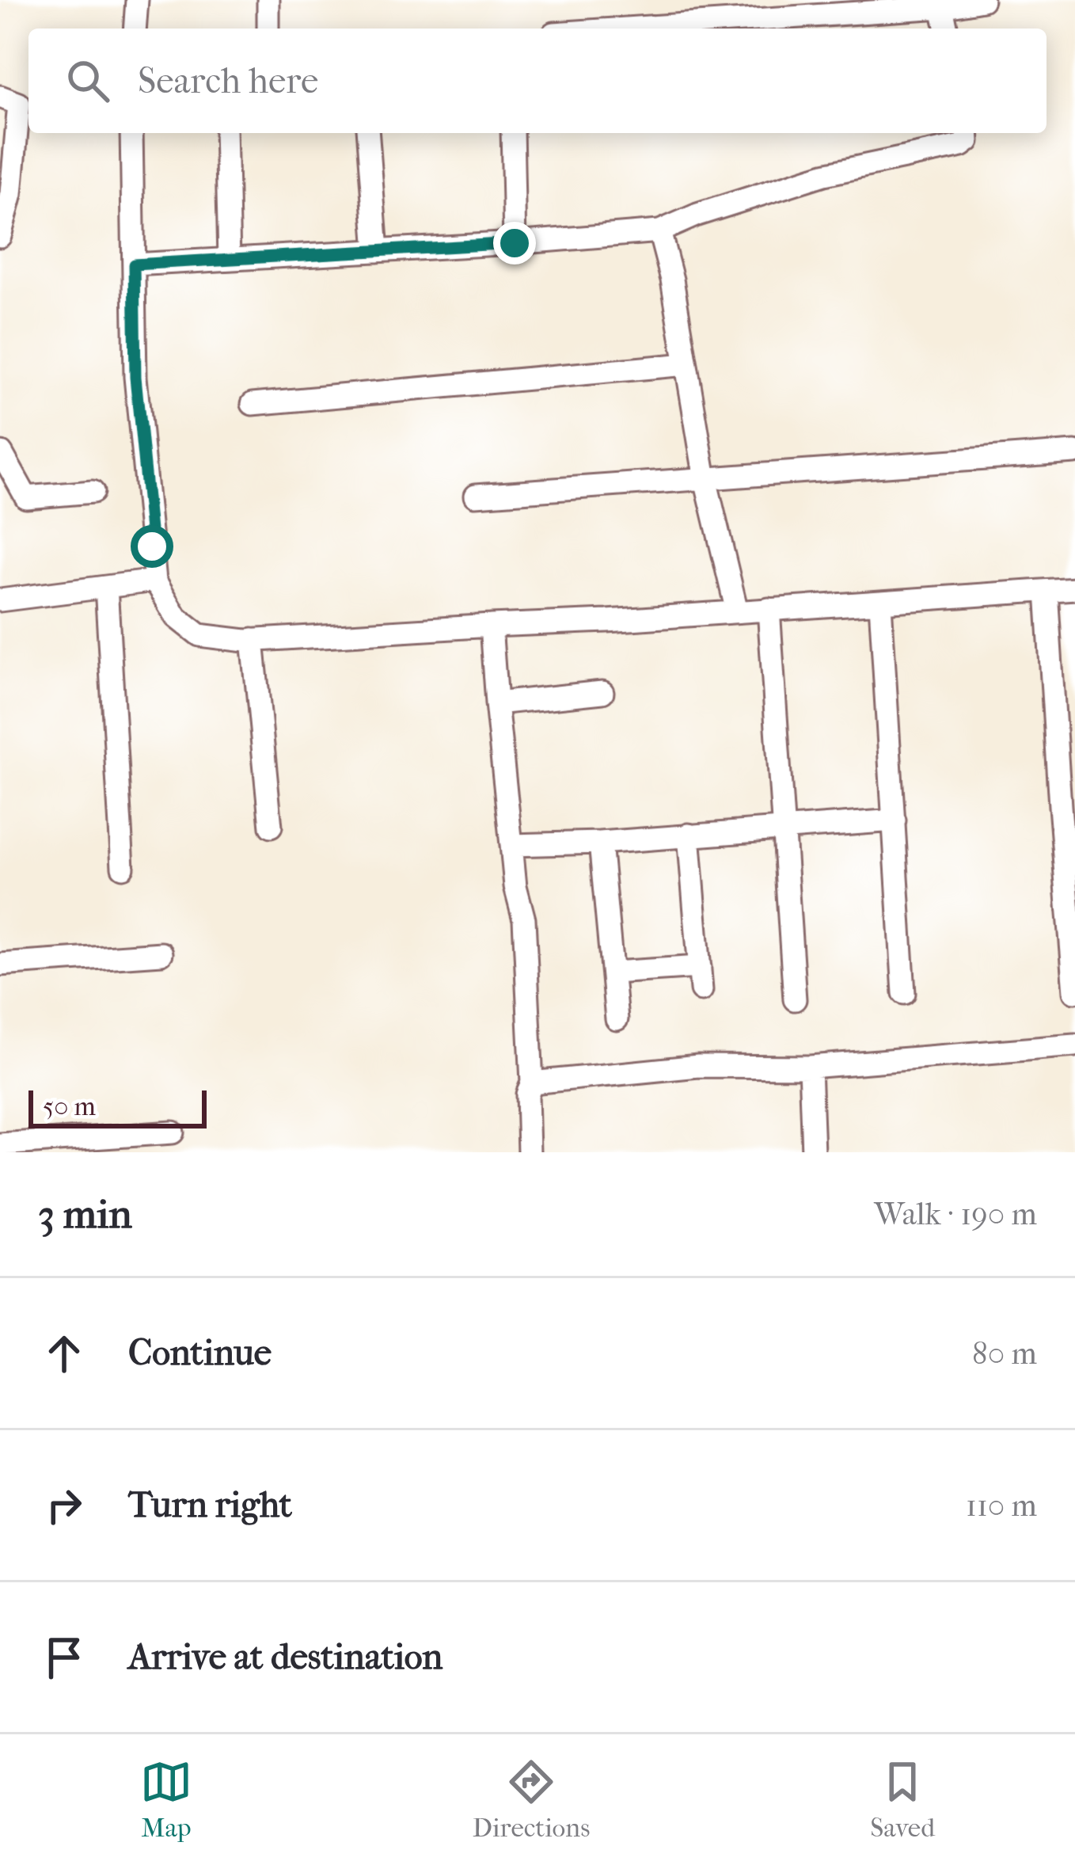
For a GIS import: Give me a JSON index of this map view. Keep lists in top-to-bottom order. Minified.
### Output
{"scale_bar":"50 m","page":{"search":"Search here","scale":"50 m","heading":["3 min","Walk · 190 m"],"list":[["Continue","80 m"],["Turn right","110 m"],"Arrive at destination"],"nav":["Map","Directions","Saved"]}}
